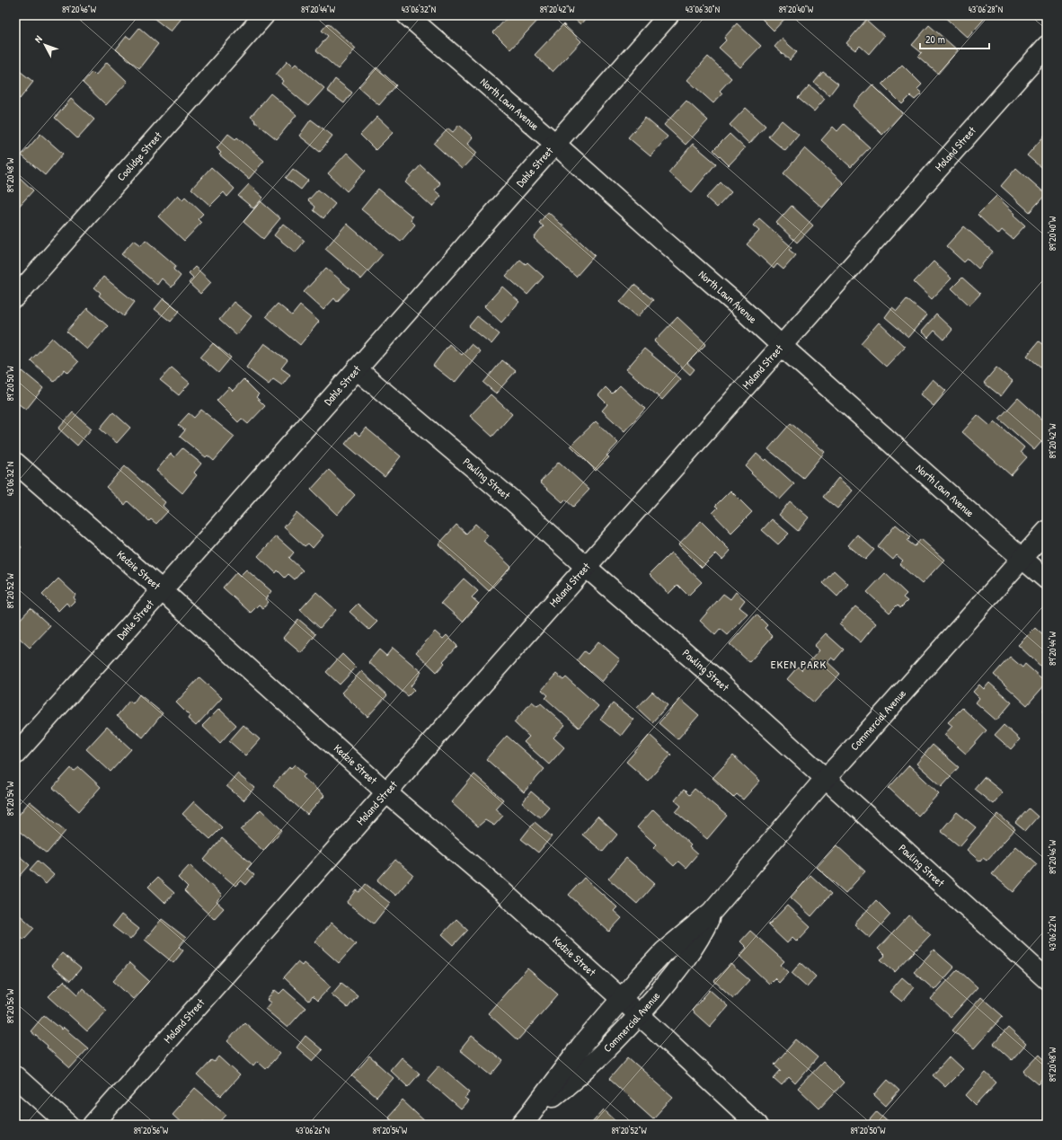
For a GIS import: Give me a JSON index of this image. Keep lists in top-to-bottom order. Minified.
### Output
{"streets":{"street":["North Lawn Avenue","Moland Street","Coolidge Street","Dahle Street","Pawling Street","Kedzie Street","Commercial Avenue"]},"crossings":[["North Lawn Avenue","Moland Street"],["North Lawn Avenue","Dahle Street"],["North Lawn Avenue","Commercial Avenue"],["Moland Street","Pawling Street"],["Moland Street","Kedzie Street"],["Dahle Street","Pawling Street"],["Dahle Street","Kedzie Street"],["Pawling Street","Commercial Avenue"],["Kedzie Street","Commercial Avenue"]],"districts":["EKEN PARK"],"scale_bar":"20 m","north":"top left","coordinates":["89°20'46\"W","89°20'44\"W","43°06'32\"N","89°20'42\"W","43°06'30\"N","89°20'40\"W","43°06'28\"N","89°20'48\"W","89°20'50\"W","89°20'52\"W","89°20'54\"W","43°06'22\"N","89°20'56\"W","43°06'26\"N"]}
